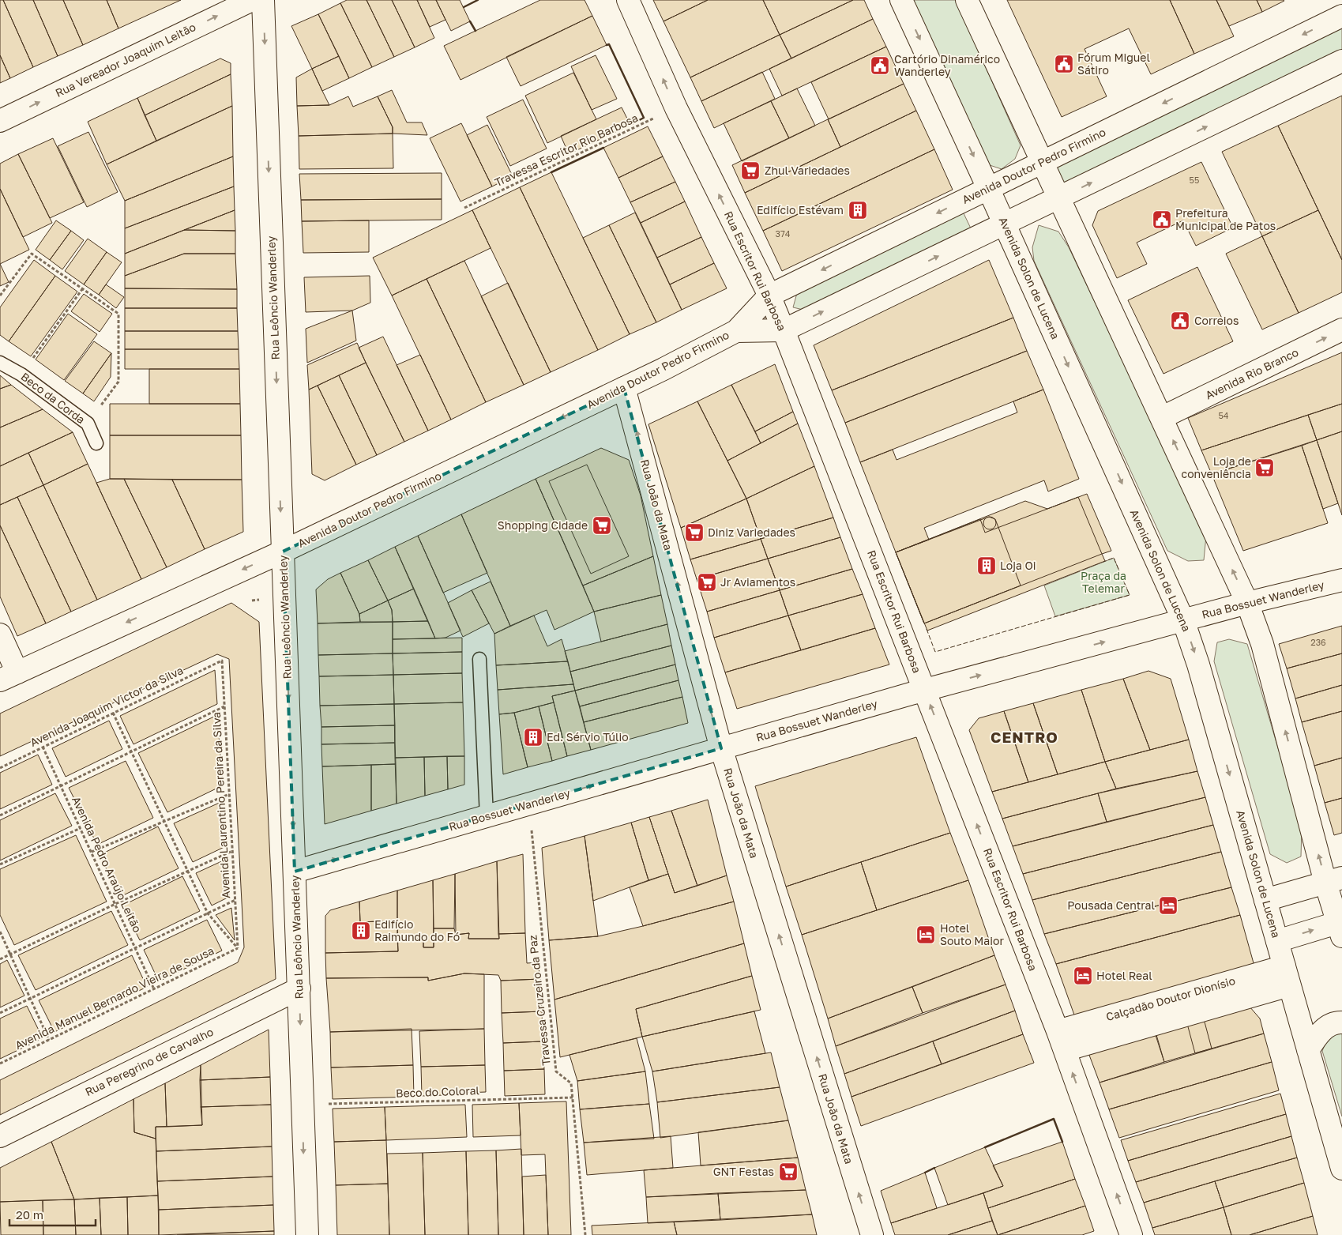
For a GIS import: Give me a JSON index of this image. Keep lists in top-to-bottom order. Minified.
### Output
{"streets":{"street":["Rua Vereador Joaquim Leitão","Avenida Doutor Pedro Firmino","Rua Escritor Rui Barbosa","Avenida Solon de Lucena","Rua Leôncio Wanderley","Avenida Rio Branco","Rua João da Mata","Rua Bossuet Wanderley","Calçadão Doutor Dionísio","Rua Peregrino de Carvalho"],"lane":["Beco da Corda"],"path":["Travessa Escritor Rio Barbosa","Avenida Joaquim Victor da Silva","Avenida Laurentino Pereira da Silva","Avenida Pedro Araújo Leitão","Avenida Manuel Bernardo Vieira de Sousa","Travessa Cruzeiro da Paz","Beco do Coloral"]},"crossings":[["Travessa Escritor Rio Barbosa","Rua Escritor Rui Barbosa"],["Avenida Doutor Pedro Firmino","Rua Escritor Rui Barbosa"],["Avenida Doutor Pedro Firmino","Avenida Solon de Lucena"],["Avenida Doutor Pedro Firmino","Rua Leôncio Wanderley"],["Avenida Doutor Pedro Firmino","Rua João da Mata"],["Rua Escritor Rui Barbosa","Rua Bossuet Wanderley"],["Rua Escritor Rui Barbosa","Calçadão Doutor Dionísio"],["Avenida Solon de Lucena","Rua Bossuet Wanderley"],["Avenida Solon de Lucena","Calçadão Doutor Dionísio"],["Rua Leôncio Wanderley","Rua Bossuet Wanderley"],["Rua Leôncio Wanderley","Rua Peregrino de Carvalho"],["Rua Leôncio Wanderley","Beco do Coloral"],["Rua João da Mata","Rua Bossuet Wanderley"],["Rua Bossuet Wanderley","Travessa Cruzeiro da Paz"],["Avenida Joaquim Victor da Silva","Avenida Laurentino Pereira da Silva"],["Avenida Joaquim Victor da Silva","Avenida Pedro Araújo Leitão"],["Avenida Laurentino Pereira da Silva","Avenida Manuel Bernardo Vieira de Sousa"],["Avenida Pedro Araújo Leitão","Avenida Manuel Bernardo Vieira de Sousa"],["Travessa Cruzeiro da Paz","Beco do Coloral"]],"one_way":["Rua Vereador Joaquim Leitão","Rua Escritor Rui Barbosa","Rua Leôncio Wanderley","Avenida Rio Branco","Rua João da Mata","Rua Bossuet Wanderley"],"districts":["CENTRO"],"parks":["Praça da Telemar"],"places":{"public building":["Fórum Miguel Sátiro","Cartório Dinamérico Wanderley","Prefeitura Municipal de Patos","Correios"],"supermarket":["Zhul Variedades","Loja de conveniência","Shopping Cidade","Diniz Variedades","Jr Aviamentos","GNT Festas"],"building":["Edifício Estévam","Loja Oi","Ed. Sérvio Túlio","Edifício Raimundo do Fó"],"hotel":["Pousada Central","Hotel Souto Maior","Hotel Real"]},"house_numbers":["55","374","54","236"],"scale_bar":"20 m"}
